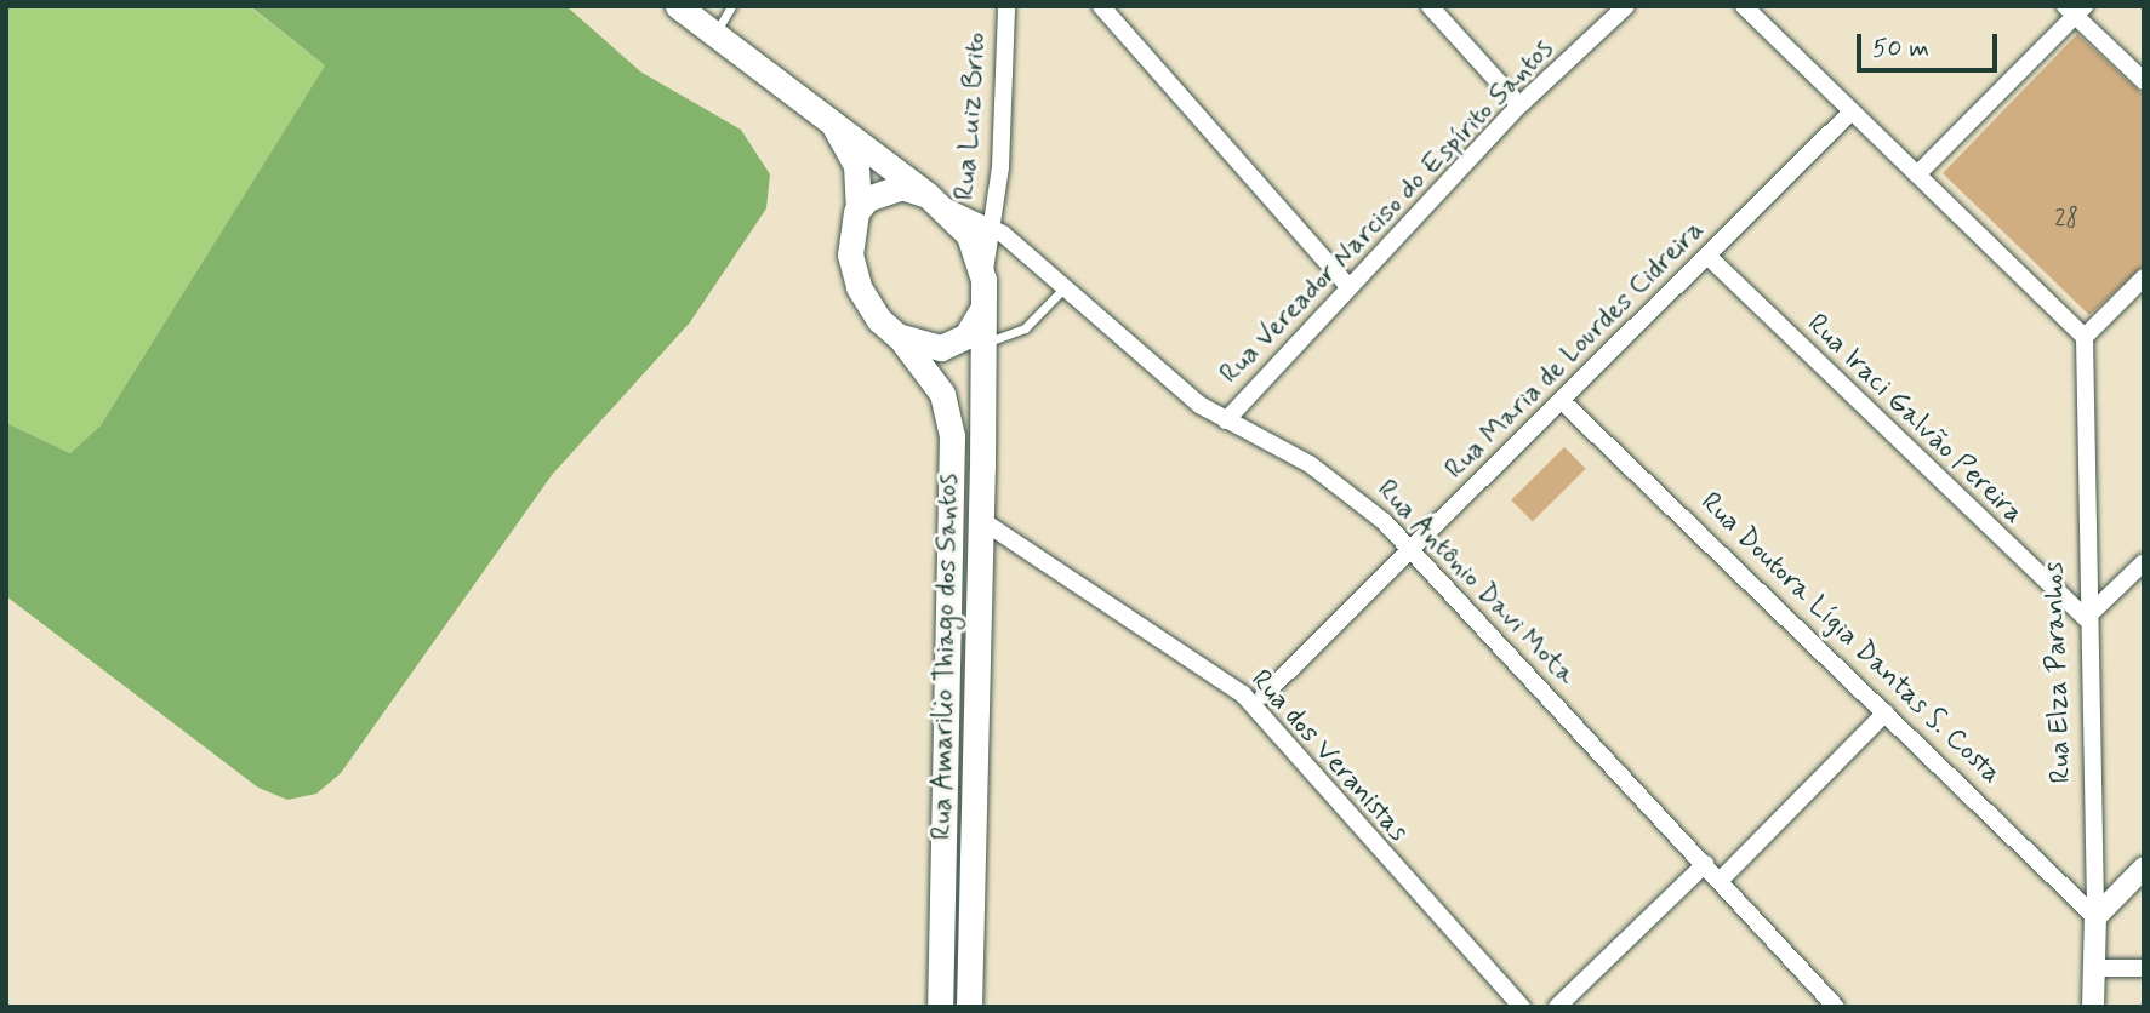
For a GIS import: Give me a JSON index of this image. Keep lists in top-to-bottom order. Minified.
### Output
{"streets":{"main road":["Rua Amarilio Thiago dos Santos"],"street":["Rua Luiz Brito","Rua Vereador Narciso do Espírito Santos","Rua Maria de Lourdes Cidreira","Rua Iraci Galvão Pereira","Rua Antônio Davi Mota","Rua Doutora Lígia Dantas S. Costa","Rua Elza Paranhos","Rua dos Veranistas"]},"crossings":[["Rua Luiz Brito","Rua Antônio Davi Mota"],["Rua Luiz Brito","Rua Amarilio Thiago dos Santos"],["Rua Vereador Narciso do Espírito Santos","Rua Antônio Davi Mota"],["Rua Maria de Lourdes Cidreira","Rua Iraci Galvão Pereira"],["Rua Maria de Lourdes Cidreira","Rua Antônio Davi Mota"],["Rua Maria de Lourdes Cidreira","Rua Doutora Lígia Dantas S. Costa"],["Rua Iraci Galvão Pereira","Rua Elza Paranhos"],["Rua Antônio Davi Mota","Rua Amarilio Thiago dos Santos"],["Rua Doutora Lígia Dantas S. Costa","Rua Elza Paranhos"],["Rua Amarilio Thiago dos Santos","Rua dos Veranistas"]],"house_numbers":["28"],"scale_bar":"50 m"}
